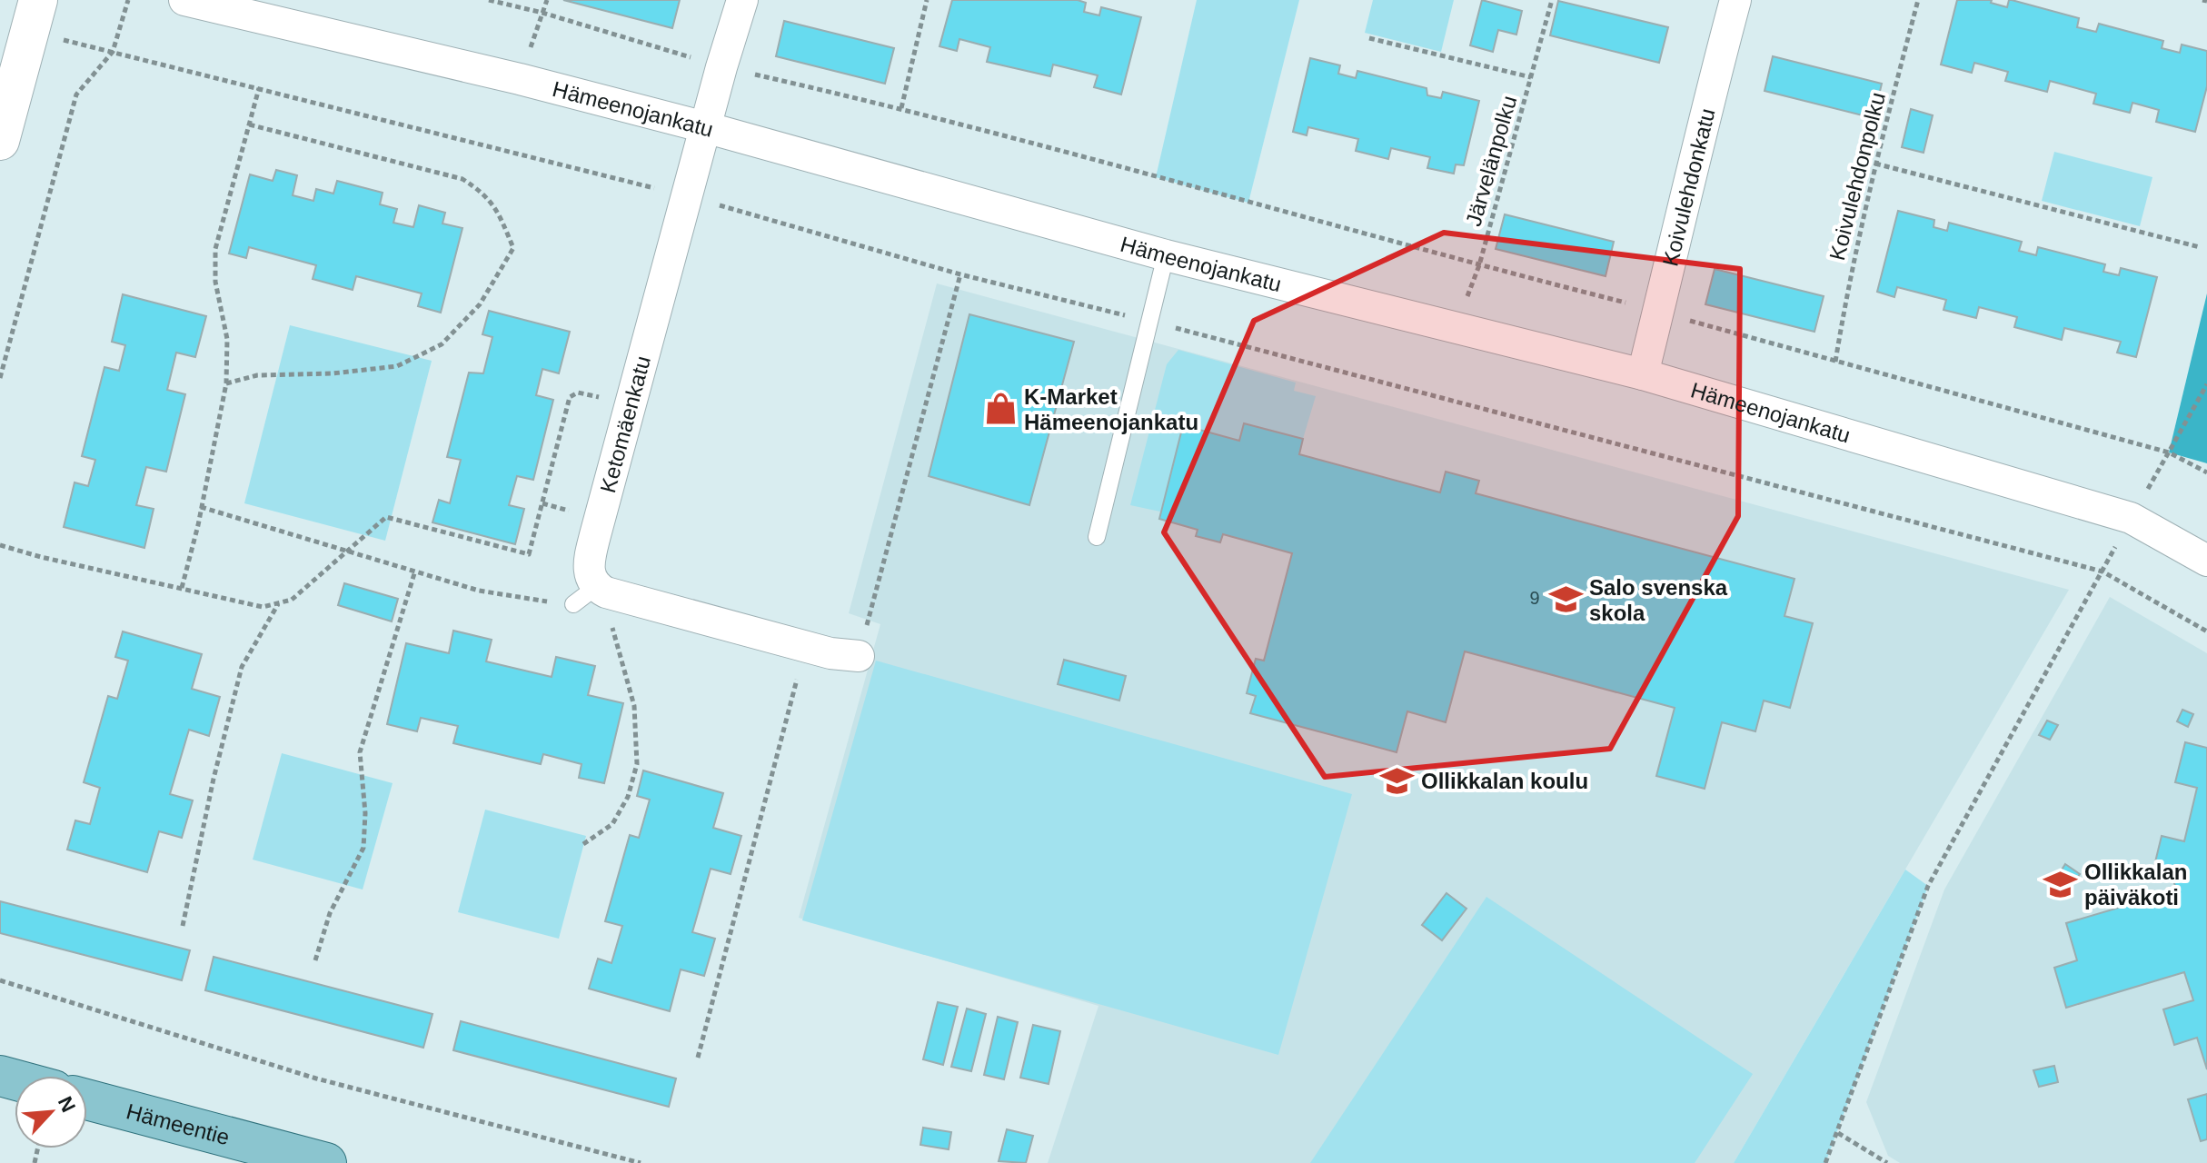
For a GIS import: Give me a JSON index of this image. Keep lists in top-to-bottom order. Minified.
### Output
{"streets":{"main road":["Hämeentie"],"street":["Hämeenojankatu","Koivulehdonkatu","Ketomäenkatu"],"path":["Järvelänpolku","Koivulehdonpolku"]},"crossings":[["Hämeenojankatu","Järvelänpolku"],["Hämeenojankatu","Koivulehdonkatu"],["Hämeenojankatu","Ketomäenkatu"]],"places":{"shop":["K-Market Hämeenojankatu"],"school or university":["Salo svenska skola","Ollikkalan koulu","Ollikkalan päiväkoti"]},"house_numbers":["9"],"north":"top right"}
